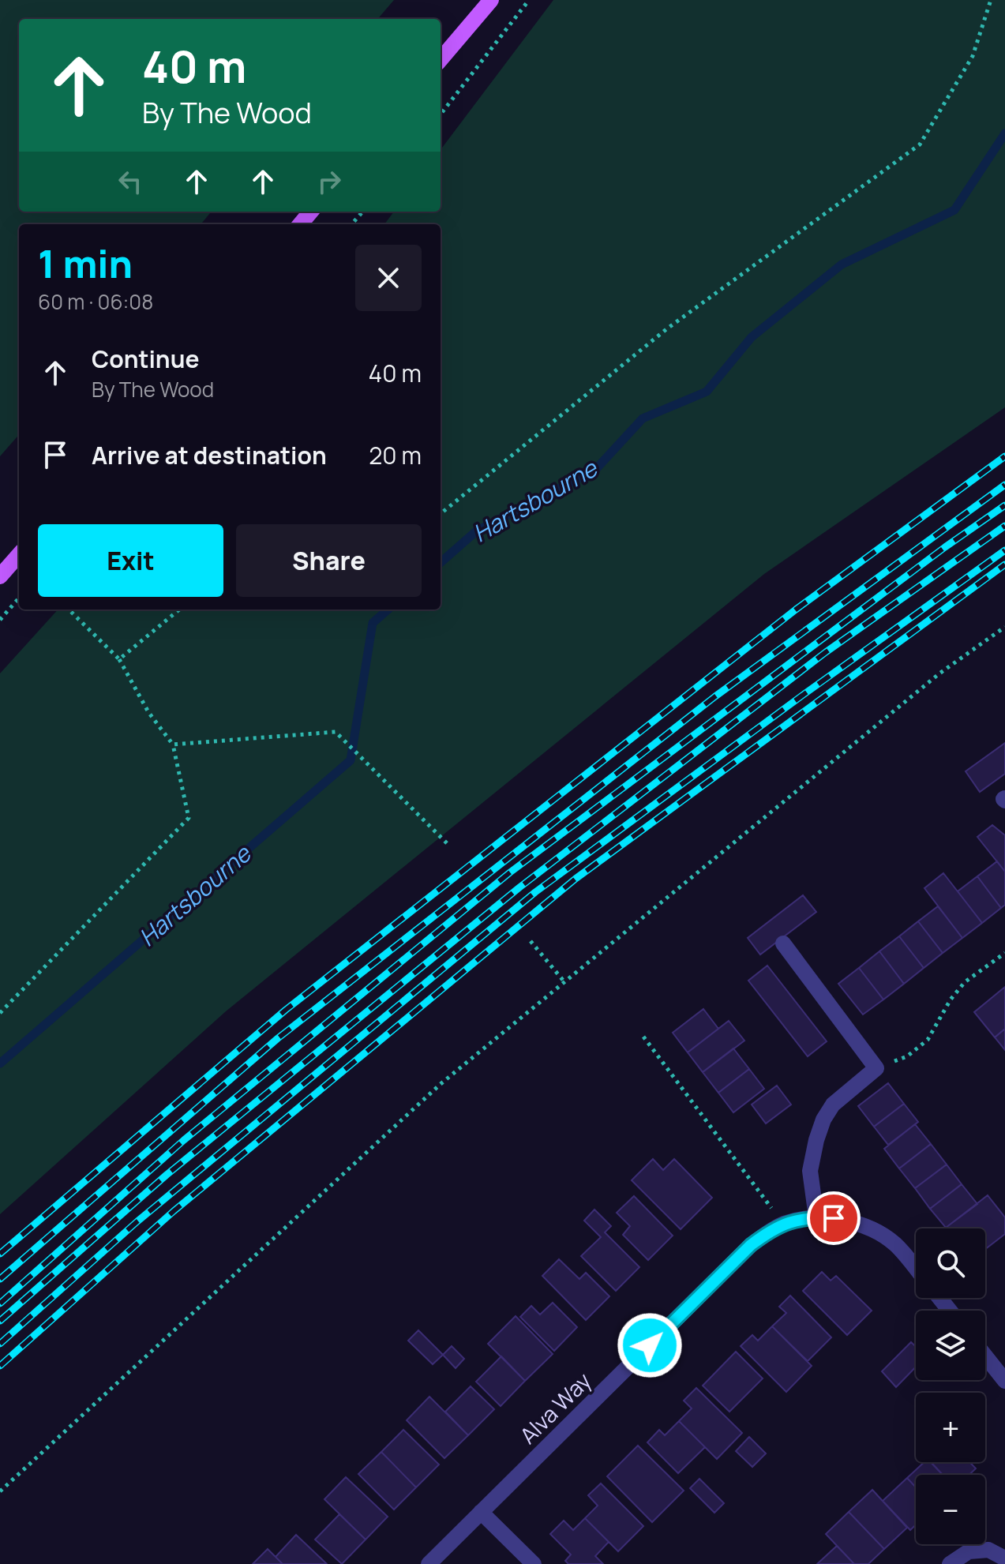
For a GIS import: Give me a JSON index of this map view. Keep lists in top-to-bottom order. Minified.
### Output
{"streets":{"street":["Alva Way"]},"water":["Hartsbourne"],"page":{"turn":["40 m","By The Wood"],"heading":["1 min","60 m · 06:08"],"list":[{"name":"Continue","note":"By The Wood","value":"40 m"},{"name":"Arrive at destination","value":"20 m"}],"buttons":["Exit","Share"],"map_buttons":["+","−"]}}
